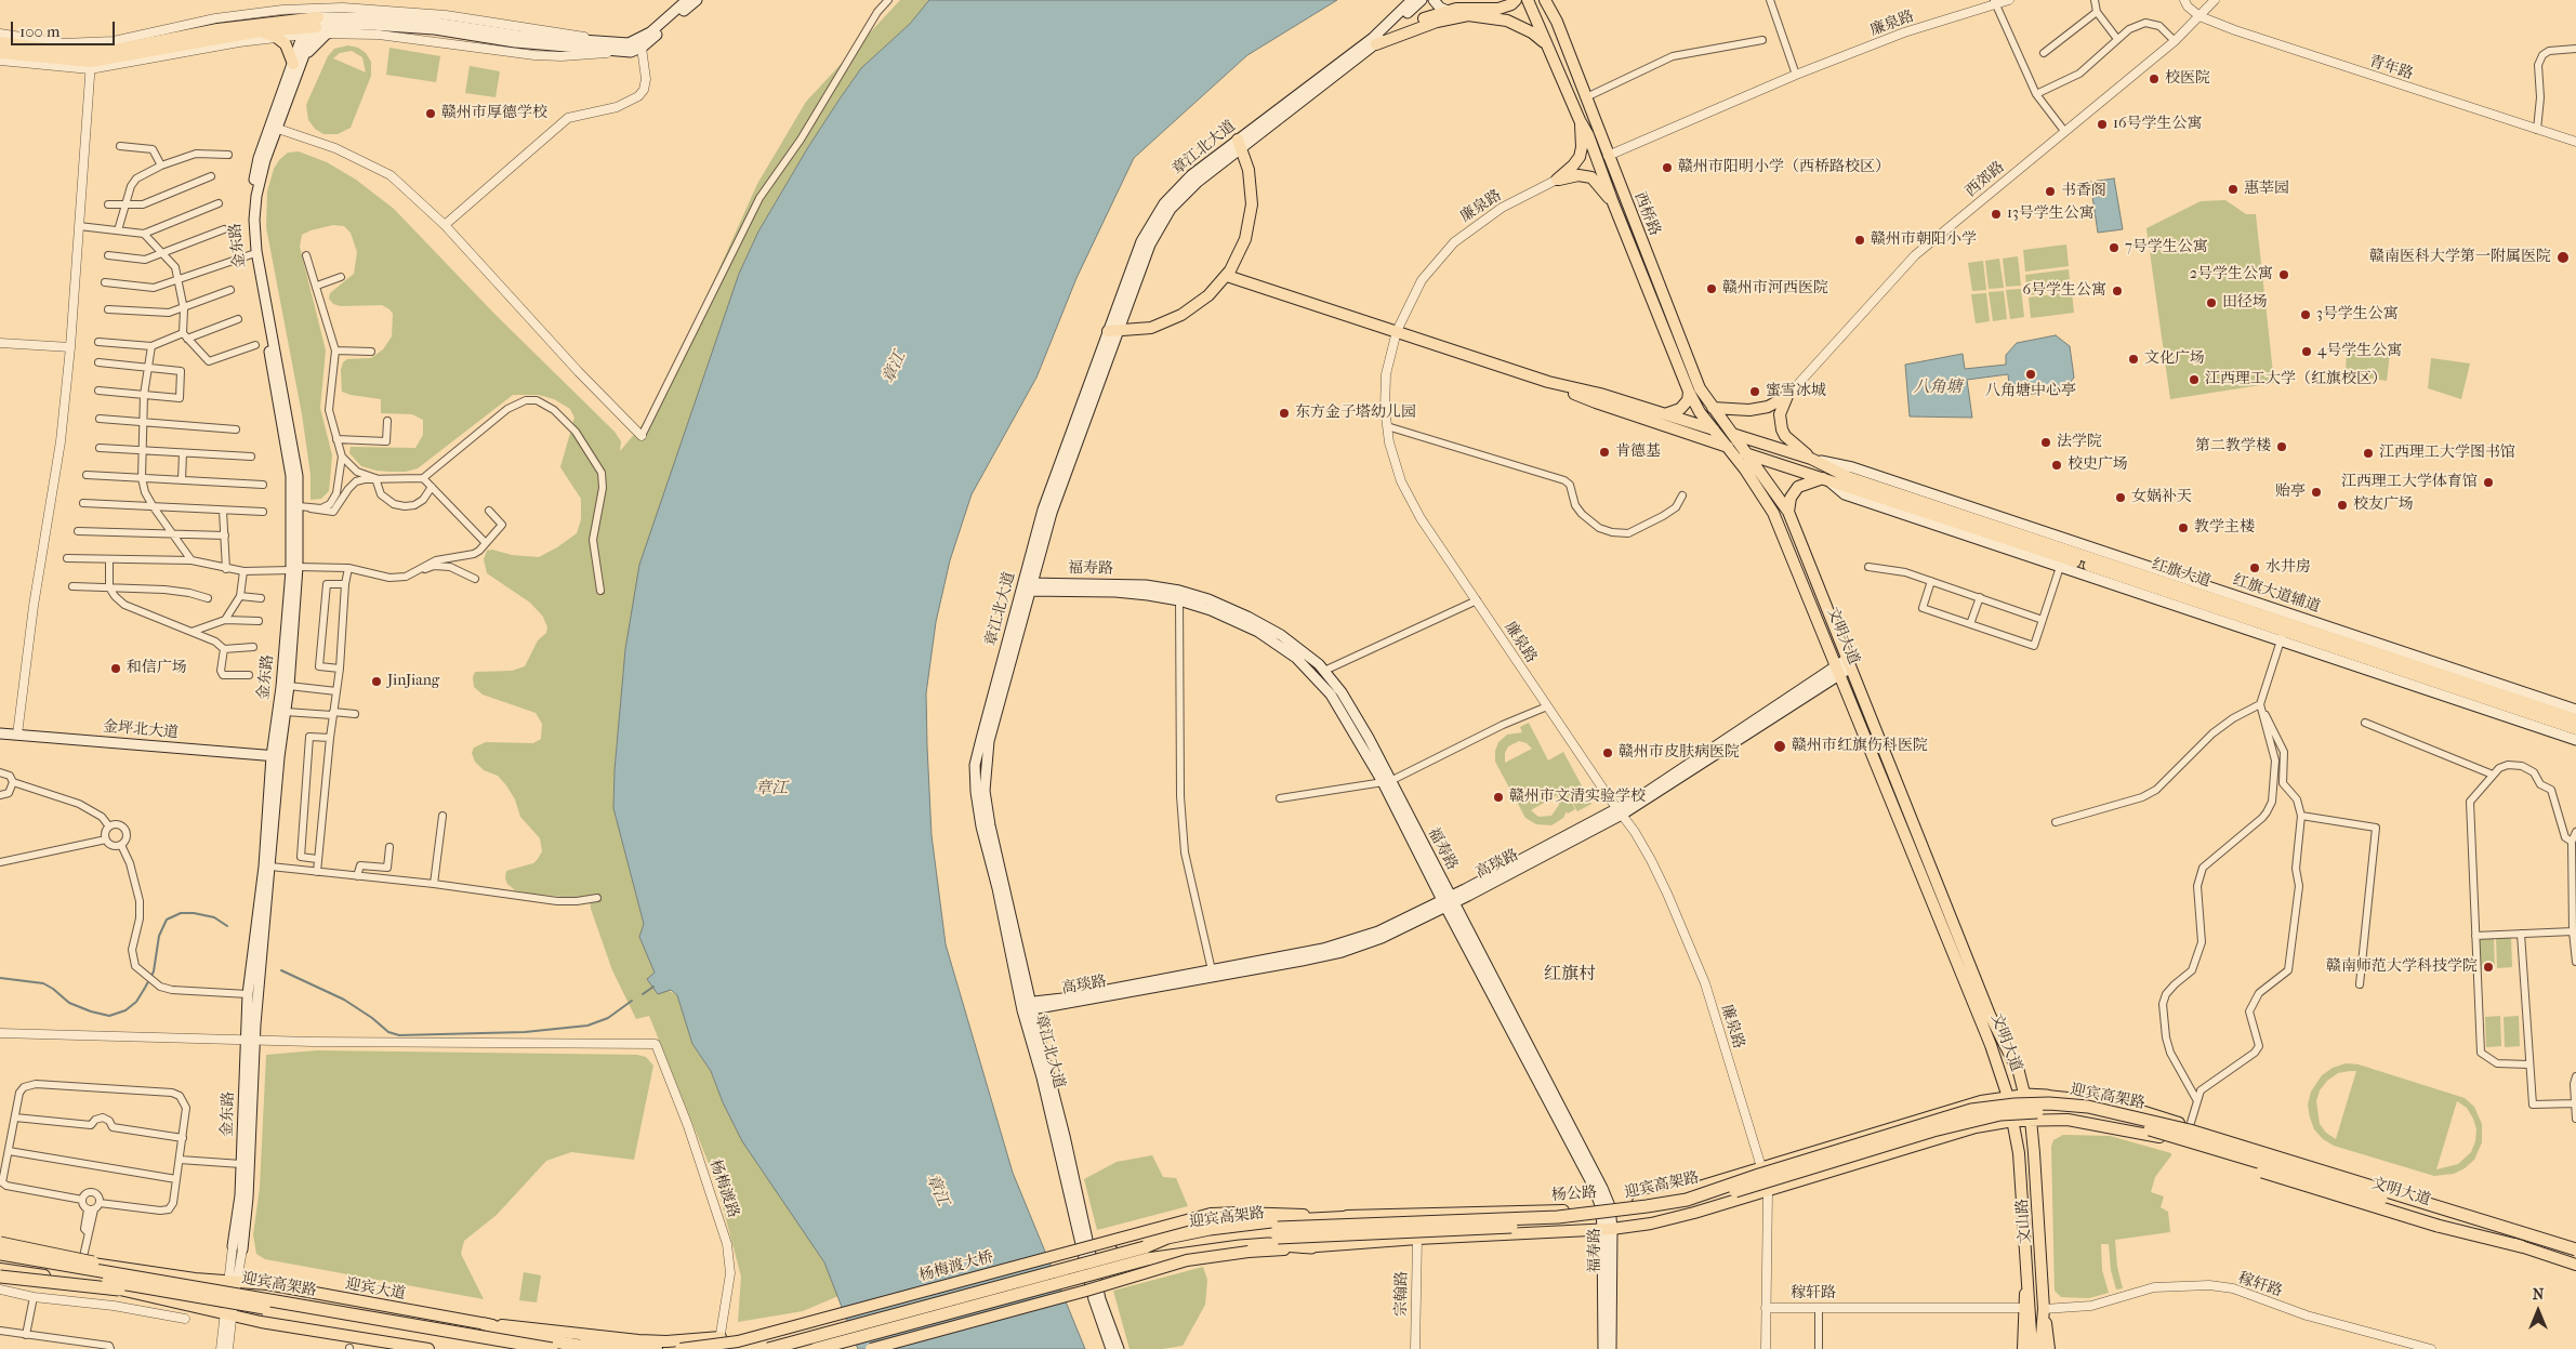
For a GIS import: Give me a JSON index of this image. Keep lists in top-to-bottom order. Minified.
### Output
{"streets":{"highway":["文明大道","迎宾高架路"],"main road":["章江北大道","西桥路","金东路","福寿路","红旗大道","红旗大道辅道","金坪北大道","高琰路","杨公路","文山路","杨梅渡大桥","迎宾大道"],"street":["廉泉路","青年路","西郊路","杨梅渡路","稼轩路","宗翰路"]},"crossings":[["廉泉路","西桥路"],["廉泉路","高琰路"],["廉泉路","杨公路"],["青年路","西郊路"],["章江北大道","福寿路"],["章江北大道","高琰路"],["西桥路","红旗大道"],["西桥路","文明大道"],["金东路","金坪北大道"],["金东路","迎宾高架路"],["金东路","杨梅渡路"],["金东路","迎宾大道"],["福寿路","高琰路"],["福寿路","杨公路"],["红旗大道","红旗大道辅道"],["红旗大道","文明大道"],["文明大道","高琰路"],["文明大道","杨公路"],["文明大道","文山路"],["迎宾高架路","杨公路"],["迎宾高架路","杨梅渡大桥"],["杨公路","文山路"],["杨公路","杨梅渡大桥"],["文山路","稼轩路"]],"districts":["红旗村"],"water":["章江","八角塘"],"places":["校医院","赣州市厚德学校","16号学生公寓","赣州市阳明小学（西桥路校区）","惠莘园","书香阁","13号学生公寓","赣州市朝阳小学","7号学生公寓","赣南医科大学第一附属医院","2号学生公寓","赣州市河西医院","6号学生公寓","田径场","3号学生公寓","4号学生公寓","文化广场","八角塘中心亭","江西理工大学（红旗校区）","蜜雪冰城","东方金子塔幼儿园","法学院","第二教学楼","肯德基","江西理工大学图书馆","校史广场","江西理工大学体育馆","贻亭","女娲补天","校友广场","教学主楼","水井房","和信广场","JinJiang","赣州市红旗伤科医院","赣州市皮肤病医院","赣州市文清实验学校","赣南师范大学科技学院"],"scale_bar":"100 m","north":"top"}
